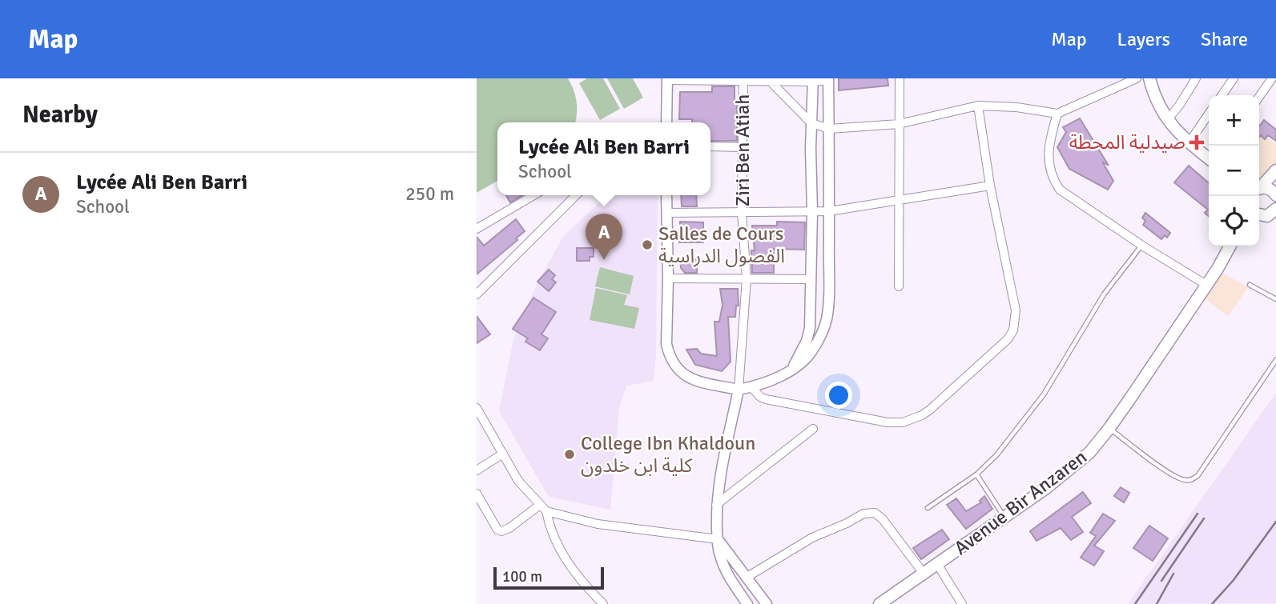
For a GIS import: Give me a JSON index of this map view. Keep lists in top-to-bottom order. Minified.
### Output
{"streets":{"main road":["Avenue Bir Anzaren"],"street":["Ziri Ben Atiah"]},"places":{"health":["صيدلية المحطة"],"other":["Salles de Cours الفصول الدراسية","College Ibn Khaldoun كلية ابن خلدون"]},"scale_bar":"100 m","page":{"header":"Map","nav":["Map","Layers","Share"],"heading":"Nearby","map_buttons":["+","−"],"popup":["Lycée Ali Ben Barri","School"],"list":[{"mark":"A","name":"Lycée Ali Ben Barri","note":"School","value":"250 m"}],"pins":"A","scale":"100 m"}}
